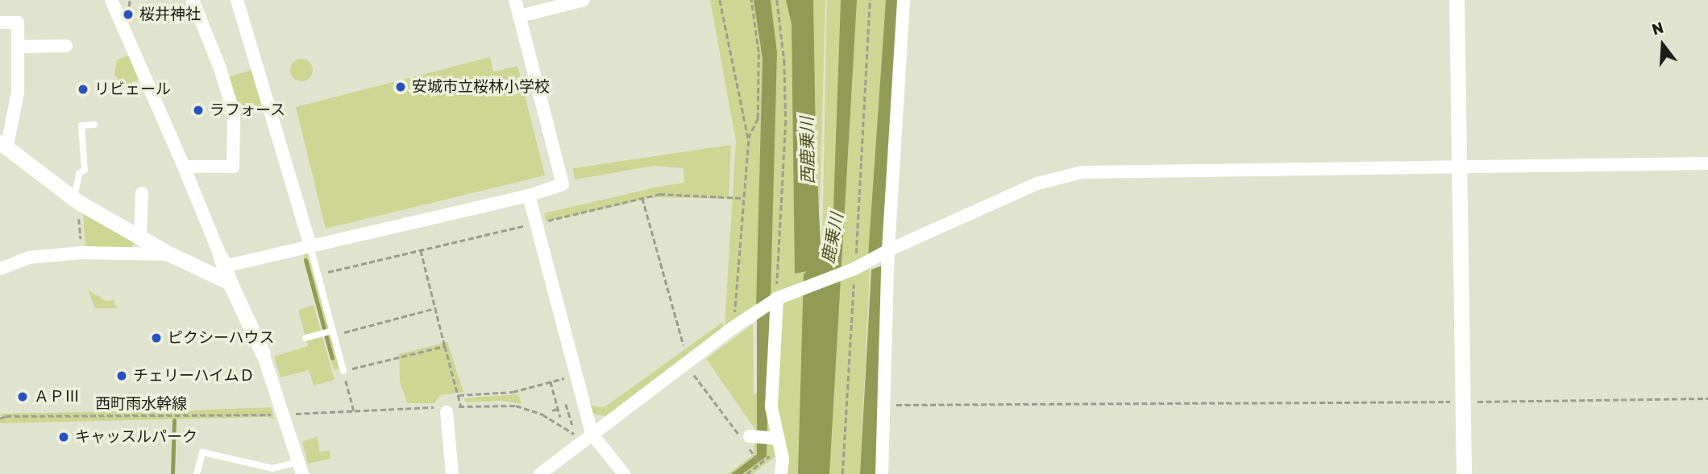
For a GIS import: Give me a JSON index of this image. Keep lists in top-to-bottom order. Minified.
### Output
{"streets":{"path":["西町雨水幹線"]},"water":["西鹿乗川","鹿乗川"],"places":["桜井神社","安城市立桜林小学校","リビェール","ラフォース","ピクシーハウス","チェリーハイムＤ","ＡＰⅢ","キャッスルパーク"],"north":"top"}
